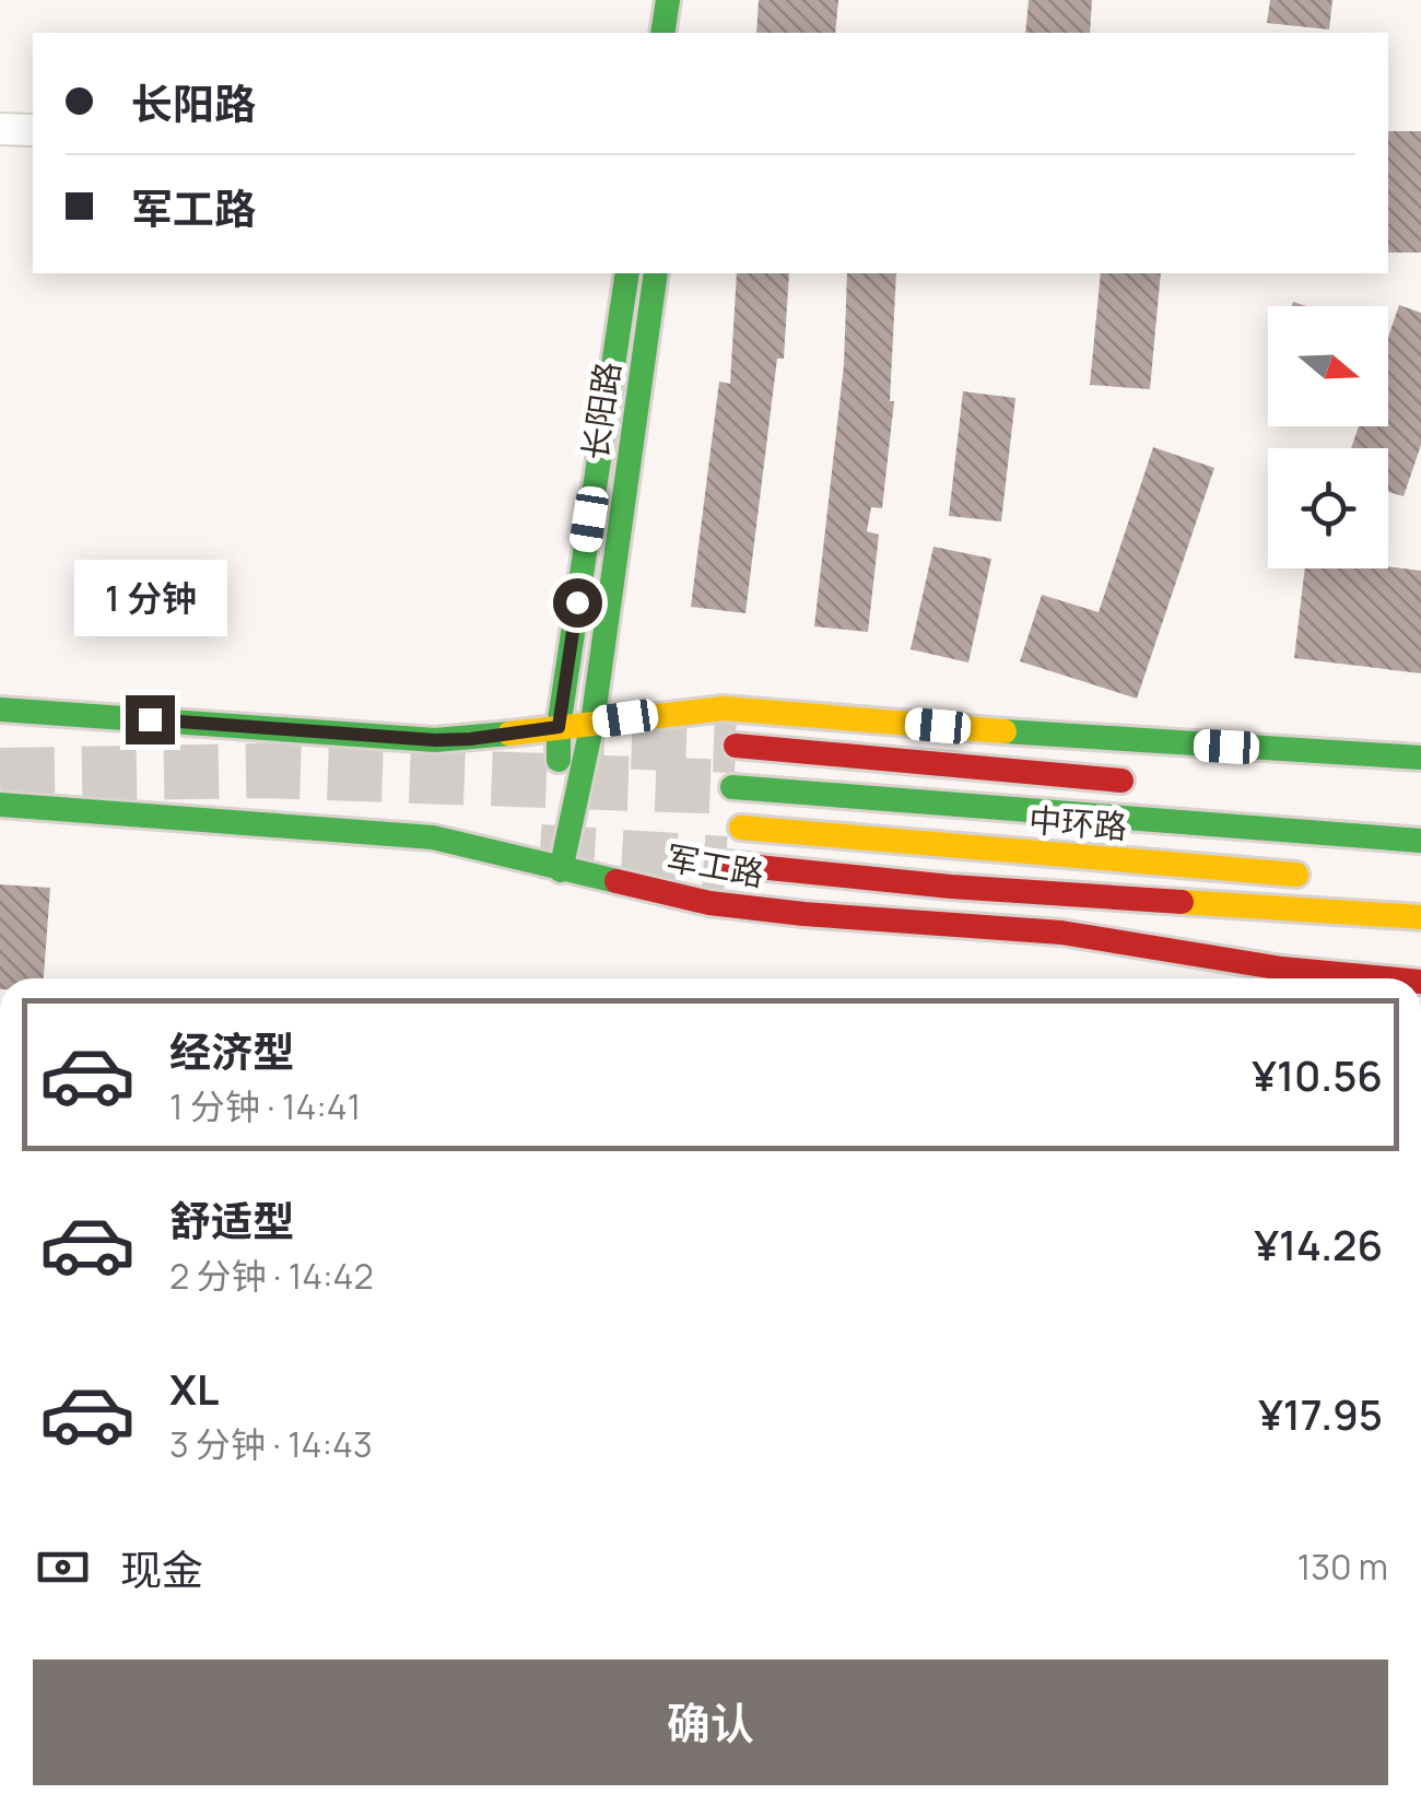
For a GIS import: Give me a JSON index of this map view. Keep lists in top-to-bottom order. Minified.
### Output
{"streets":{"main road":["长阳路","中环路","军工路"]},"crossings":[["长阳路","军工路"]],"north":"right","page":{"banner":["长阳路","军工路"],"bubble":"1 分钟","list":[{"name":"经济型","note":"1 分钟 · 14:41","value":"¥10.56"},{"name":"舒适型","note":"2 分钟 · 14:42","value":"¥14.26"},{"name":"XL","note":"3 分钟 · 14:43","value":"¥17.95"}],"pay":["现金","130 m"],"buttons":"确认"}}
